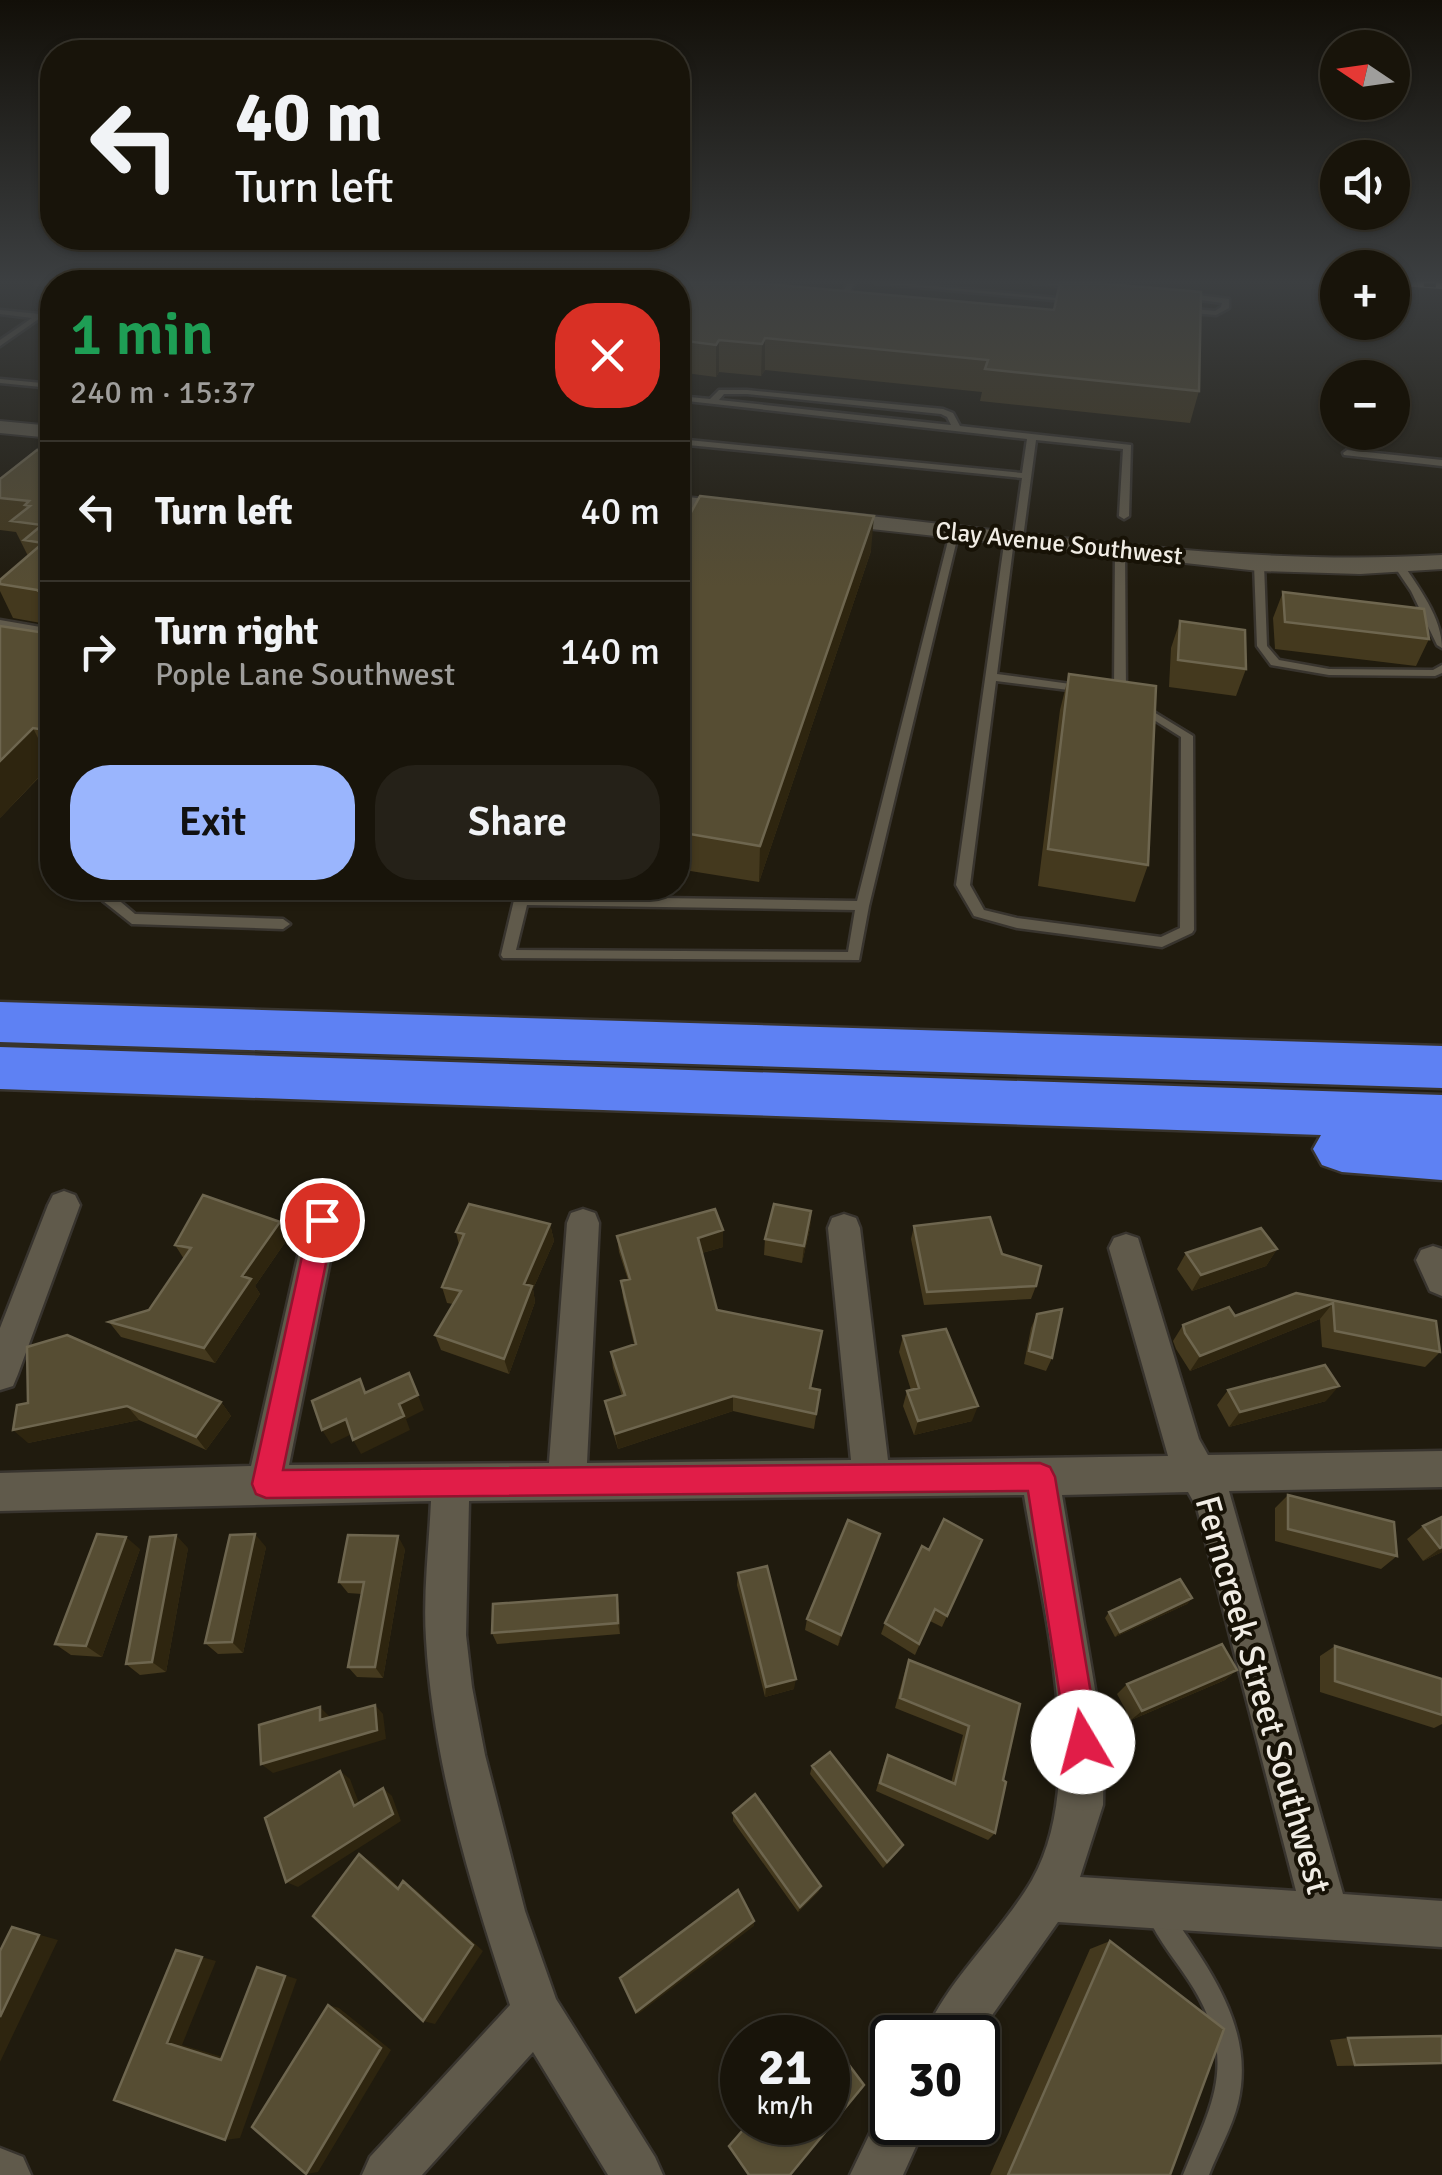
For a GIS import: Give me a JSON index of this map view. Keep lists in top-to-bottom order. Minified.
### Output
{"streets":{"street":["Clay Avenue Southwest","Ferncreek Street Southwest"]},"north":"left","page":{"map_buttons":["+","−"],"turn":["40 m","Turn left"],"heading":["1 min","240 m · 15:37"],"list":[{"name":"Turn left","value":"40 m"},{"name":"Turn right","note":"Pople Lane Southwest","value":"140 m"}],"buttons":["Exit","Share"],"speed":"21 km/h","limit":"30"}}
